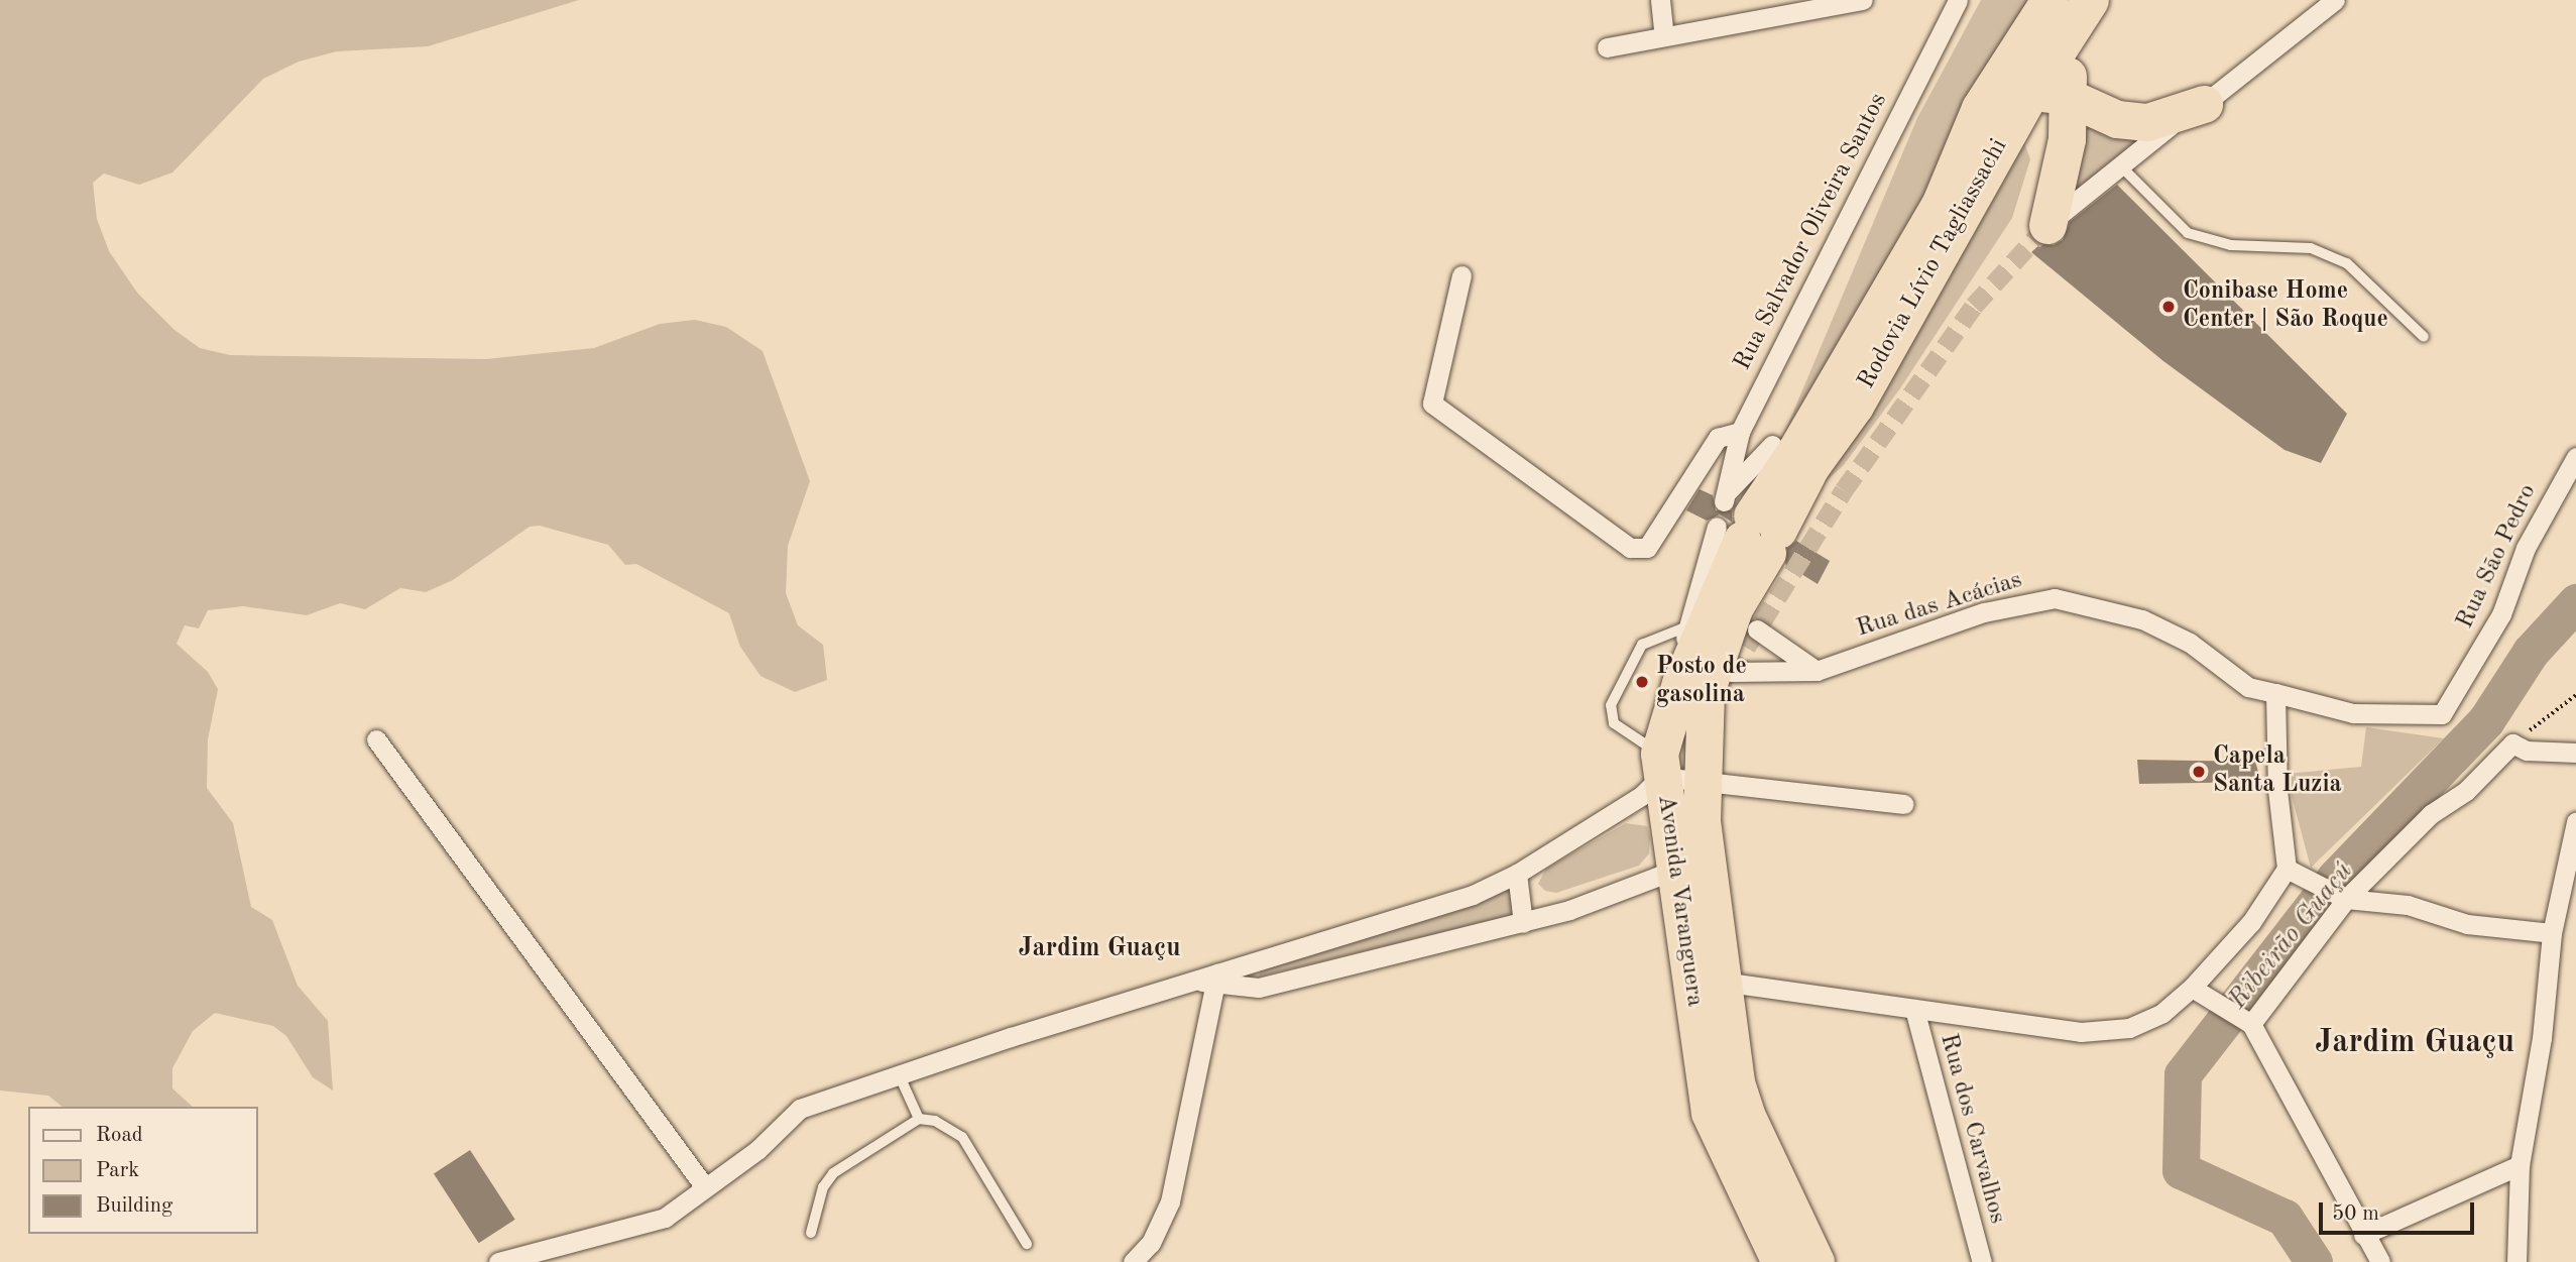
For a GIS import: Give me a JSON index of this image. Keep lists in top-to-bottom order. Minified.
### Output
{"streets":{"highway":["Rodovia Lívio Tagliassachi","Avenida Varanguera"],"street":["Rua Salvador Oliveira Santos","Rua São Pedro","Rua das Acácias","Rua dos Carvalhos"]},"crossings":[["Rua Salvador Oliveira Santos","Rodovia Lívio Tagliassachi"],["Rua Salvador Oliveira Santos","Avenida Varanguera"],["Rodovia Lívio Tagliassachi","Avenida Varanguera"],["Rua São Pedro","Rua das Acácias"],["Avenida Varanguera","Rua dos Carvalhos"]],"districts":["Jardim Guaçu","Jardim Guaçu"],"water":["Ribeirão Guaçú"],"places":["Conibase Home Center | São Roque","Posto de gasolina","Capela Santa Luzia"],"legend":["Road","Park","Building"],"scale_bar":"50 m"}
